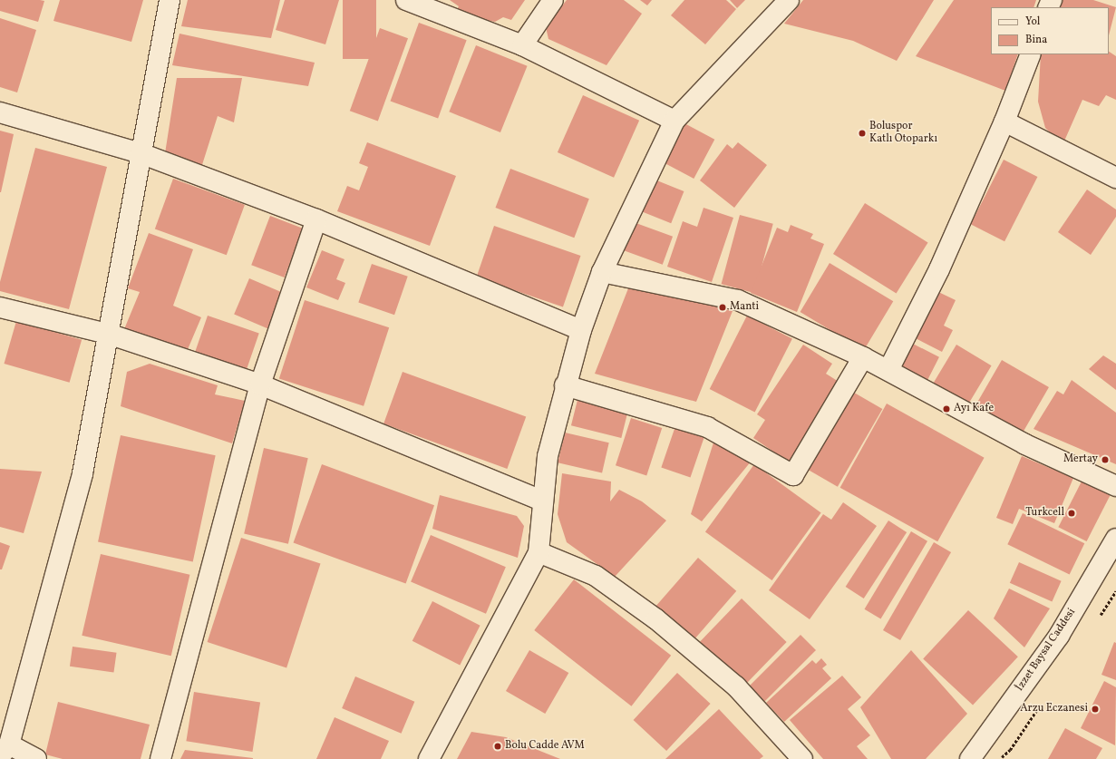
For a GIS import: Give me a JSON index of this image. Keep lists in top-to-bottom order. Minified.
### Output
{"streets":{"street":["İzzet Baysal Caddesi"]},"places":["Boluspor Katlı Otoparkı","Manti","Ayı Kafe","Mertay","Turkcell","Arzu Eczanesi","Bolu Cadde AVM"],"legend":["Yol","Bina"]}
